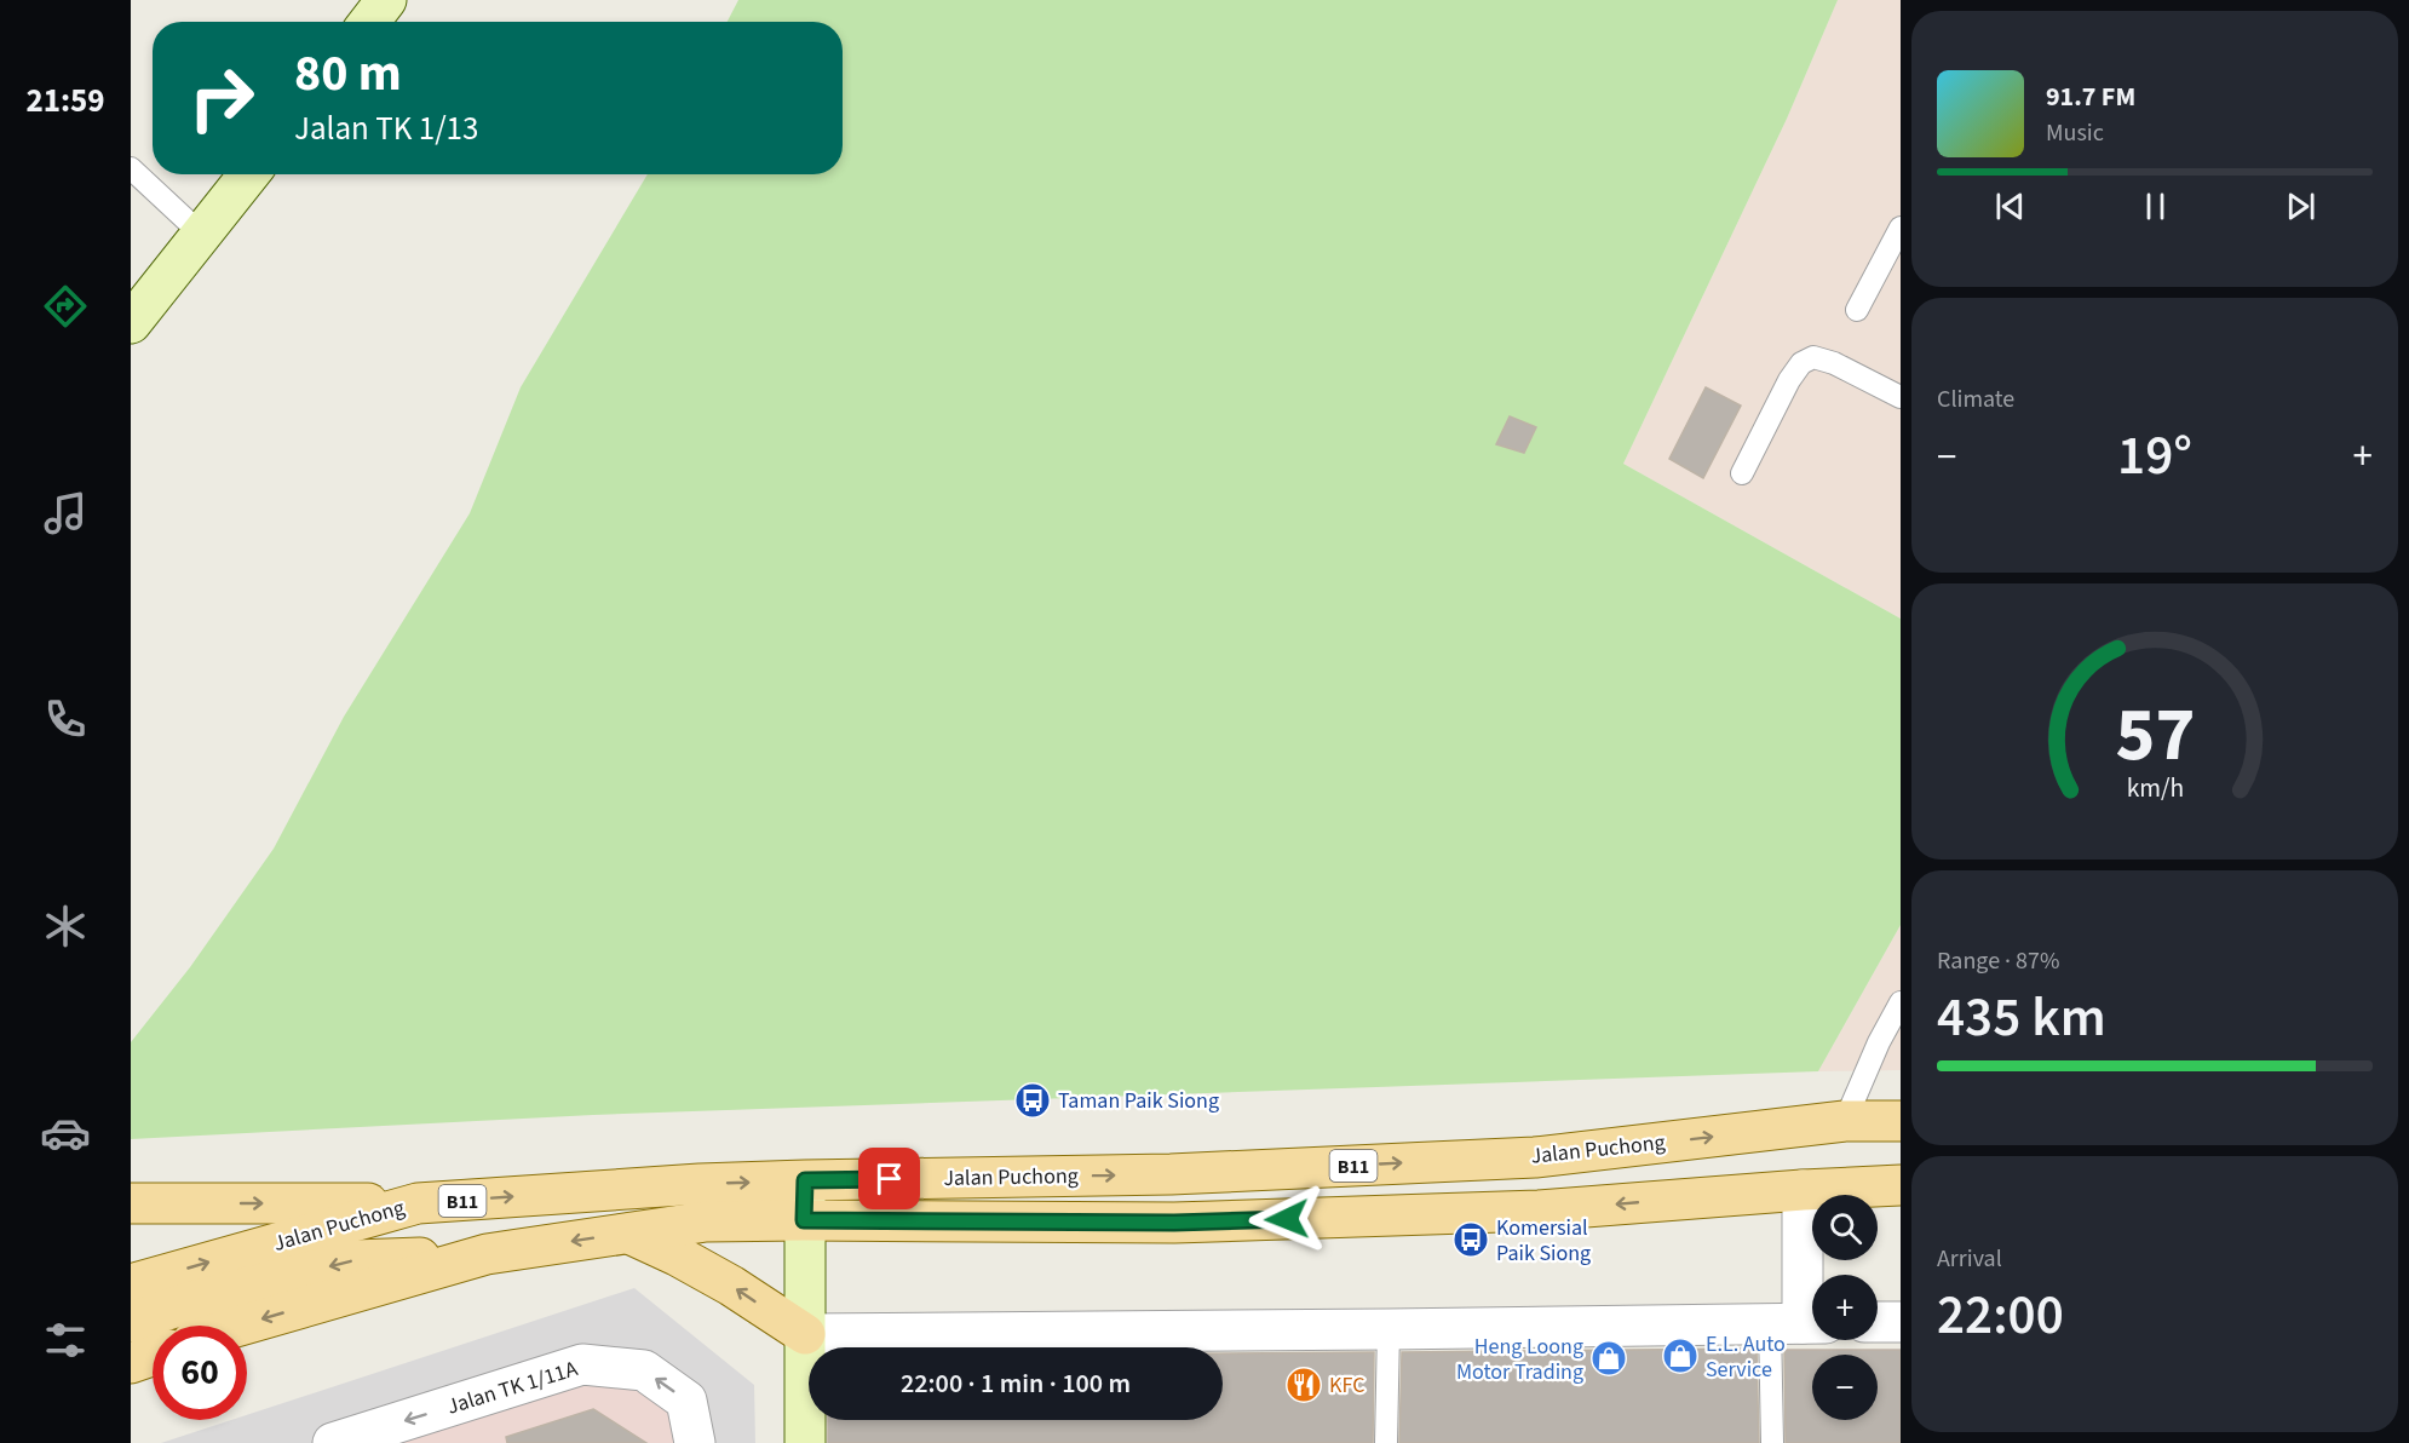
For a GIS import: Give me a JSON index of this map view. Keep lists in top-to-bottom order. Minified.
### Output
{"streets":{"main road":["Jalan Puchong","B11"],"street":["Jalan TK 1/11A"]},"places":{"bus stop":["Taman Paik Siong","Komersial Paik Siong"],"shop":["E.L. Auto Service","Heng Loong Motor Trading"],"restaurant":["KFC"]},"page":{"tabs":"21:59","turn":["80 m","Jalan TK 1/13"],"song":["91.7 FM","Music"],"tile":["Climate",["Range · 87%","435 km"],["Arrival","22:00"]],"heat":["−","19°","+"],"map_buttons":["+","−"],"limit":"60","trip":"22:00 · 1 min · 100 m","gauge":["57","km/h"]}}
